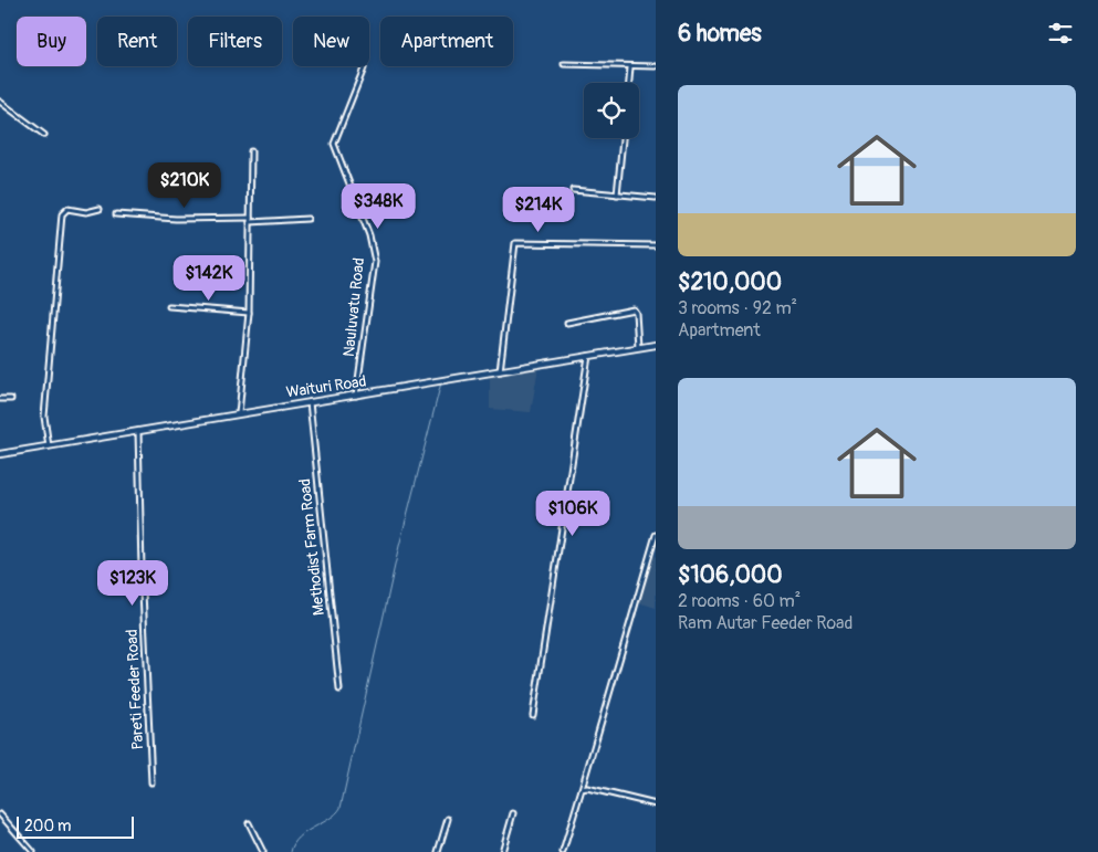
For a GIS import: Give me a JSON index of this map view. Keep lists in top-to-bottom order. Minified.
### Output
{"streets":{"main road":["Waituri Road"],"street":["Nauluvatu Road","Methodist Farm Road","Pareti Feeder Road"]},"crossings":[["Nauluvatu Road","Waituri Road"],["Waituri Road","Methodist Farm Road"],["Waituri Road","Pareti Feeder Road"]],"scale_bar":"200 m","page":{"heading":"6 homes","chip":["Buy","Rent","Filters","New","Apartment"],"list":[{"name":"$210,000","note":"3 rooms · 92 m² · Apartment"},{"name":"$106,000","note":"2 rooms · 60 m² · Ram Autar Feeder Road"}],"price":["$210K","$348K","$214K","$142K","$106K","$123K"],"scale":"200 m"}}
